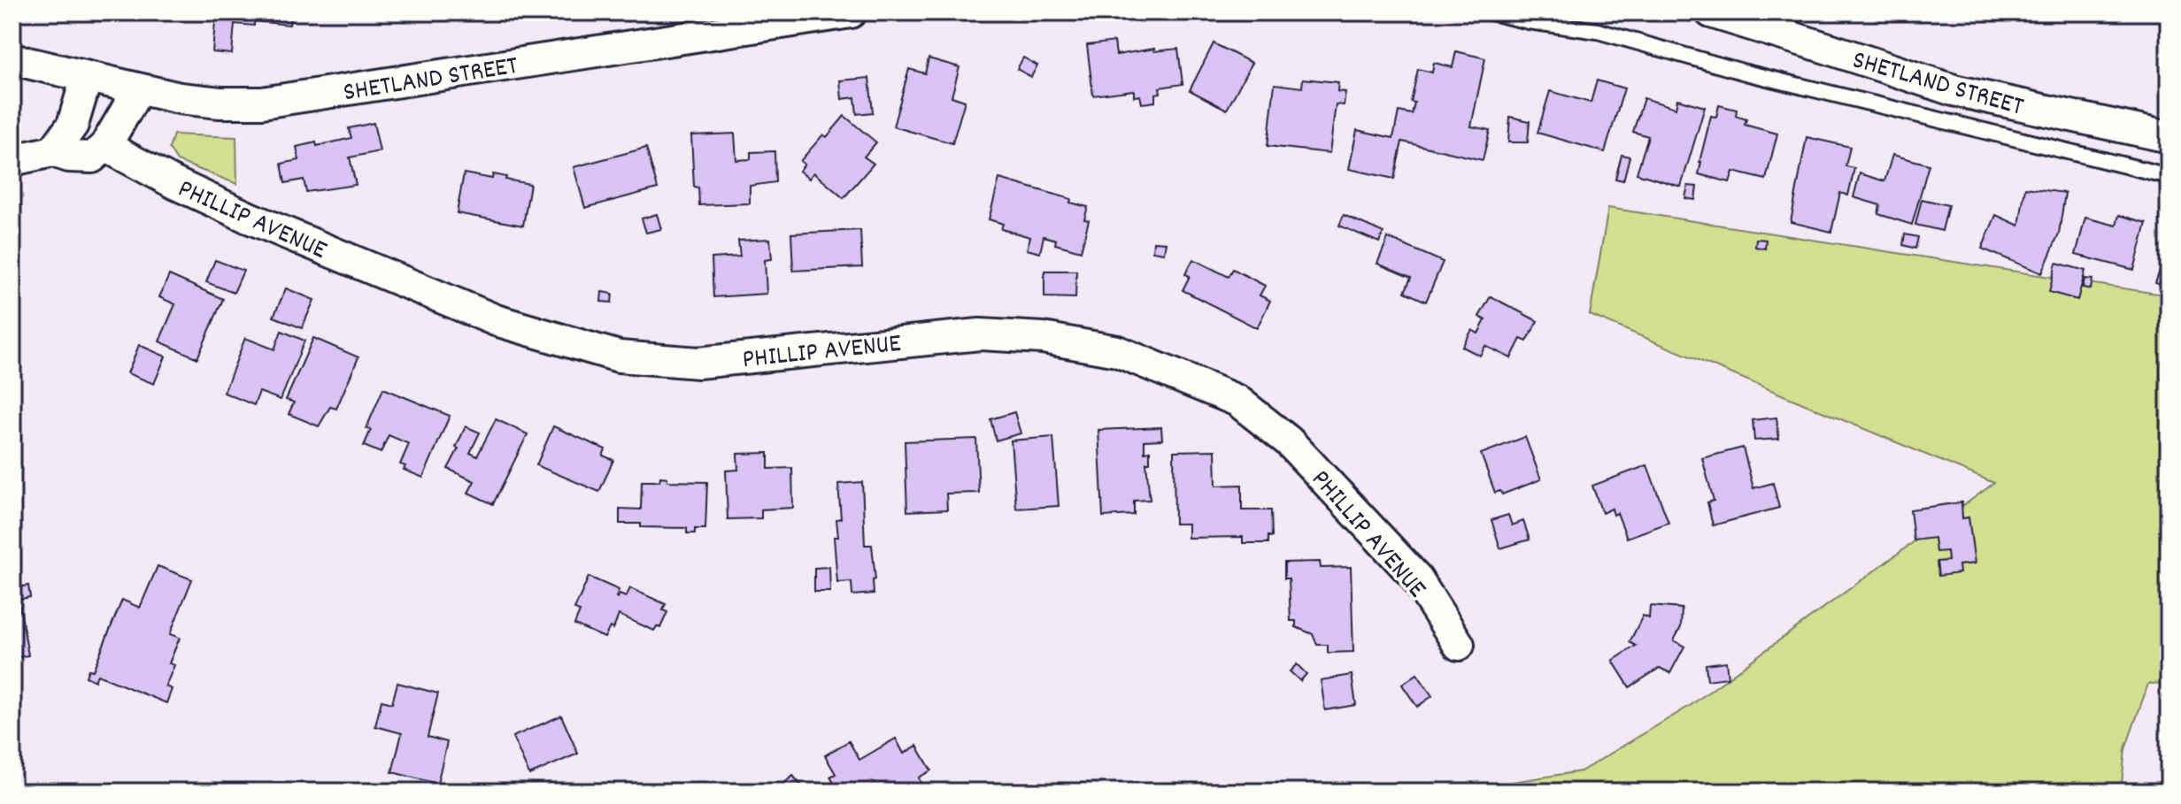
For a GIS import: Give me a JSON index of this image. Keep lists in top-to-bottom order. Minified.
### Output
{"streets":{"street":["SHETLAND STREET","PHILLIP AVENUE"]}}
